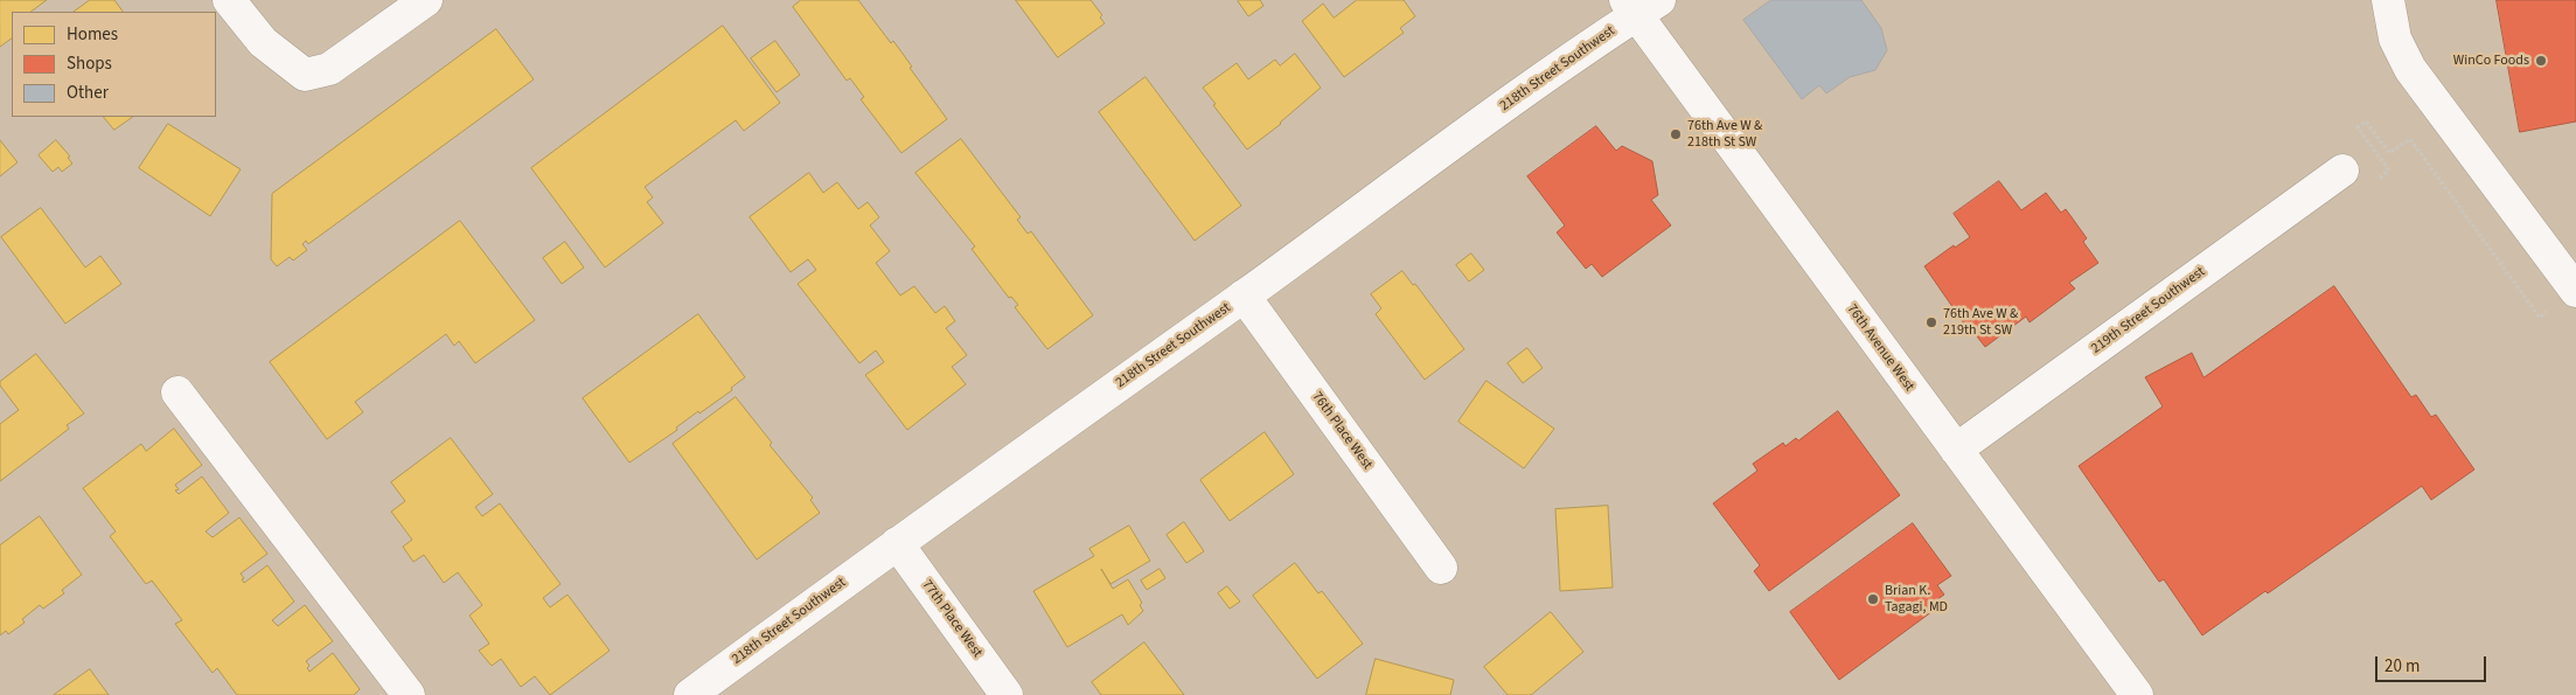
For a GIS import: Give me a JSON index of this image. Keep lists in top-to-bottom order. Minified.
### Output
{"streets":{"street":["218th Street Southwest","219th Street Southwest","76th Avenue West","76th Place West","77th Place West"]},"crossings":[["218th Street Southwest","76th Avenue West"],["218th Street Southwest","76th Place West"],["218th Street Southwest","77th Place West"],["219th Street Southwest","76th Avenue West"]],"places":["WinCo Foods","76th Ave W & 218th St SW","76th Ave W & 219th St SW","Brian K. Tagagi, MD"],"legend":["Homes","Shops","Other"],"scale_bar":"20 m"}
